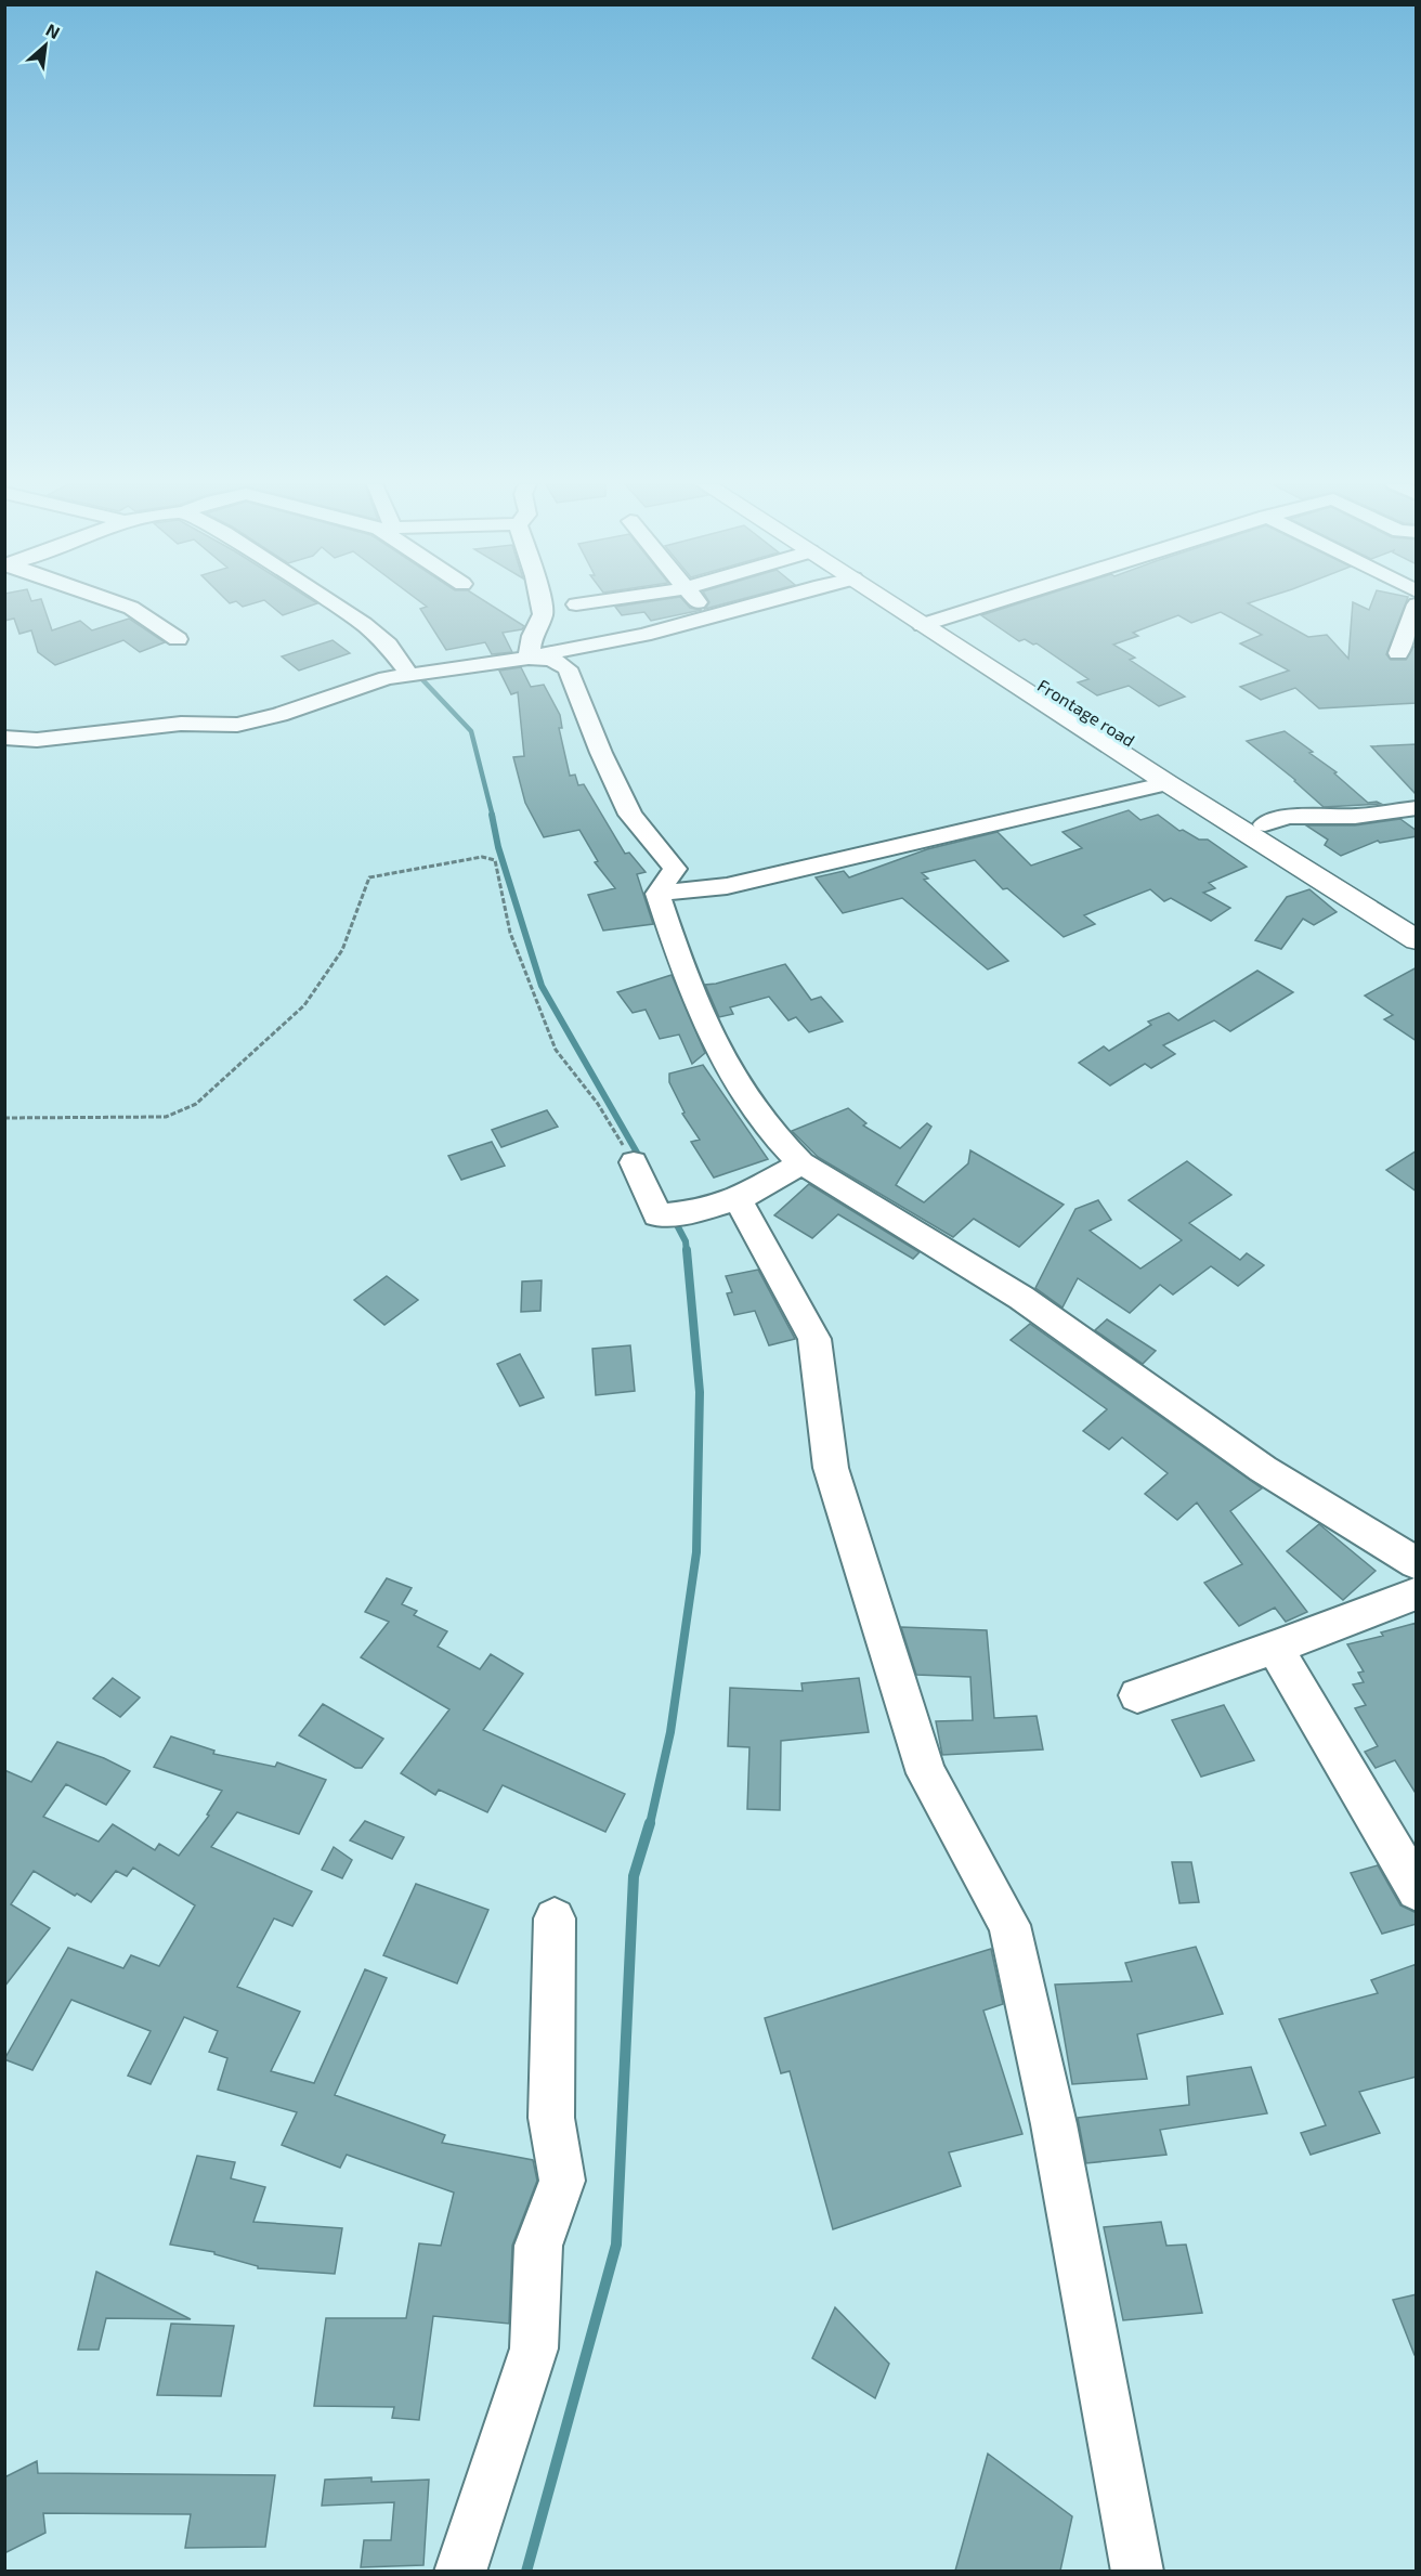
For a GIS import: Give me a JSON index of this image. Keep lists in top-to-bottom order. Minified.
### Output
{"streets":{"main road":["Frontage road"]},"north":"top right"}
